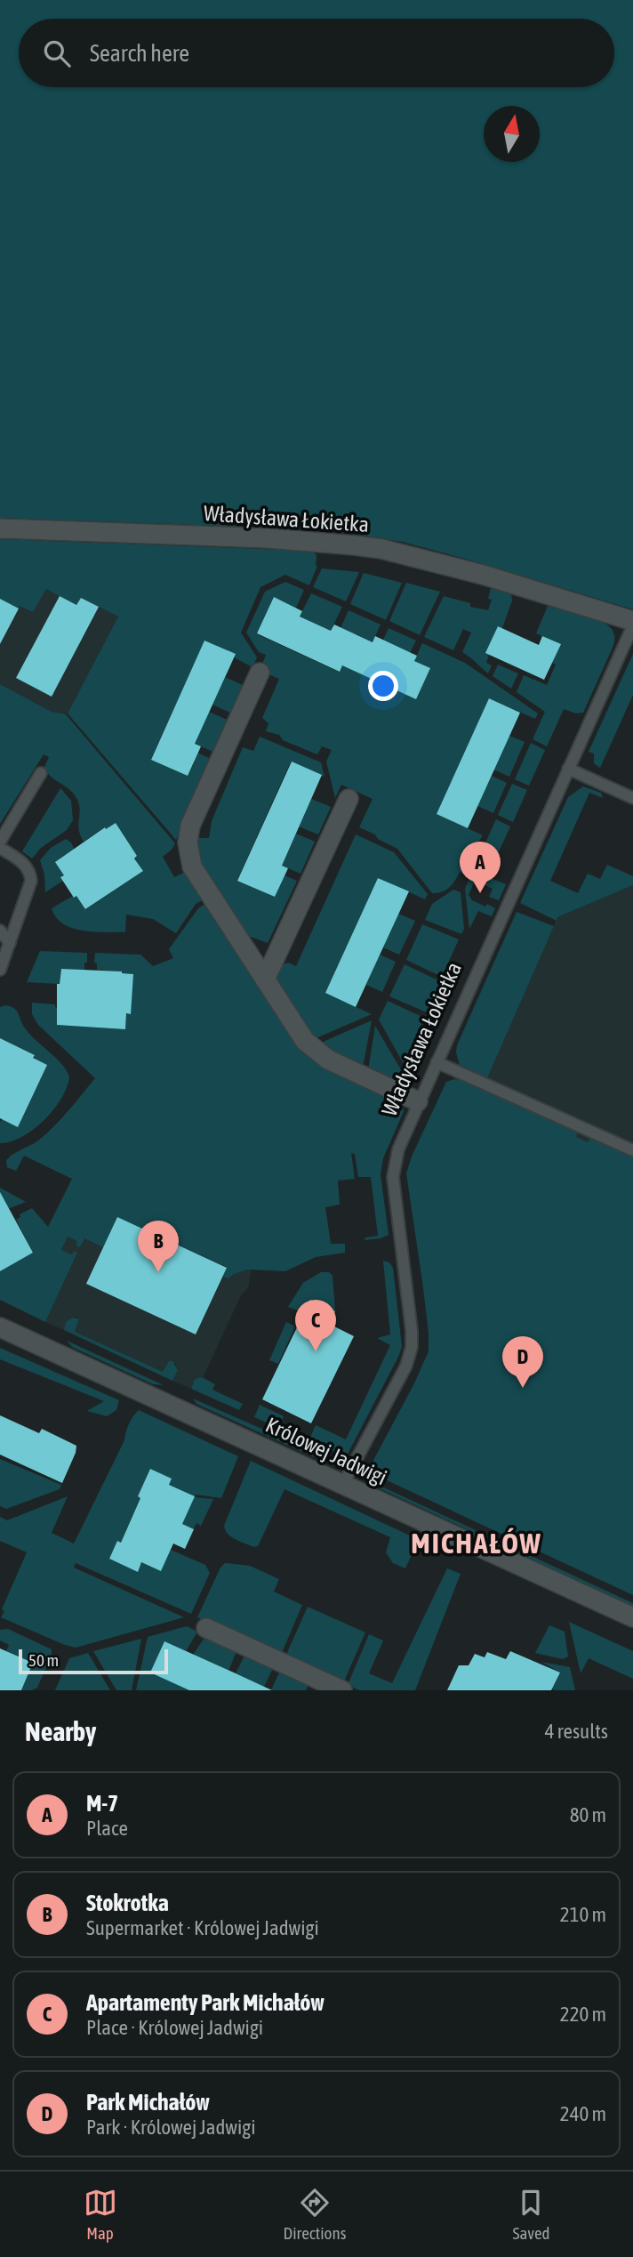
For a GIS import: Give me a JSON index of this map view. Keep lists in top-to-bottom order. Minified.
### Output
{"streets":{"street":["Władysława Łokietka","Królowej Jadwigi"]},"crossings":[["Władysława Łokietka","Królowej Jadwigi"]],"districts":["MICHAŁÓW"],"scale_bar":"50 m","north":"top","page":{"search":"Search here","pins":["A","B","C","D"],"scale":"50 m","heading":["Nearby","4 results"],"list":[{"mark":"A","name":"M-7","note":"Place","value":"80 m"},{"mark":"B","name":"Stokrotka","note":"Supermarket · Królowej Jadwigi","value":"210 m"},{"mark":"C","name":"Apartamenty Park Michałów","note":"Place · Królowej Jadwigi","value":"220 m"},{"mark":"D","name":"Park Michałów","note":"Park · Królowej Jadwigi","value":"240 m"}],"nav":["Map","Directions","Saved"]}}
